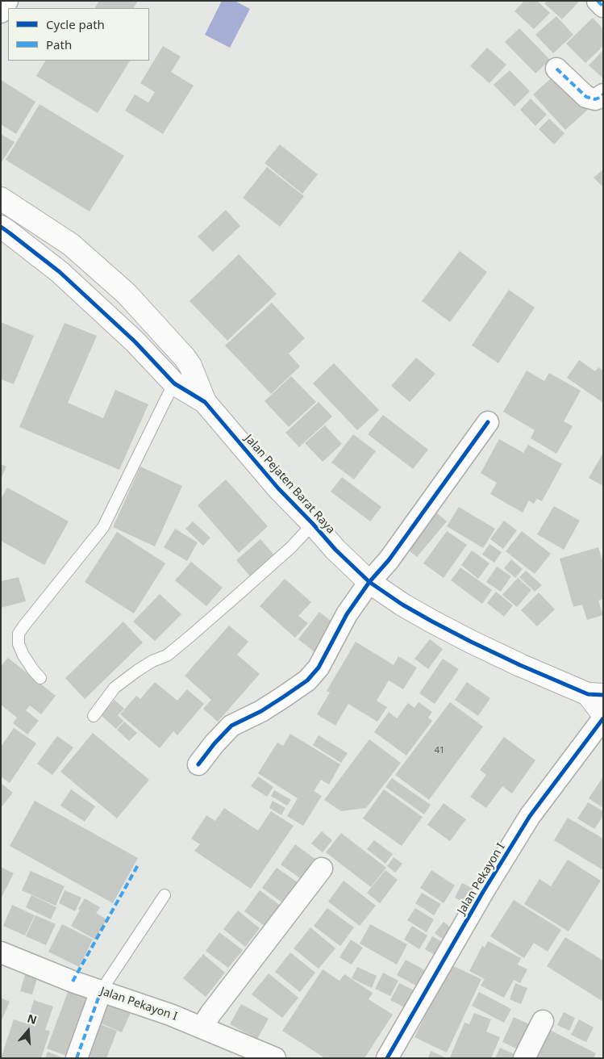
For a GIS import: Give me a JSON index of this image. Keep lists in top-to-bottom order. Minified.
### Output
{"streets":{"street":["Jalan Pejaten Barat Raya","Jalan Pekayon I"]},"house_numbers":["41"],"legend":["Cycle path","Path"],"north":"top"}
